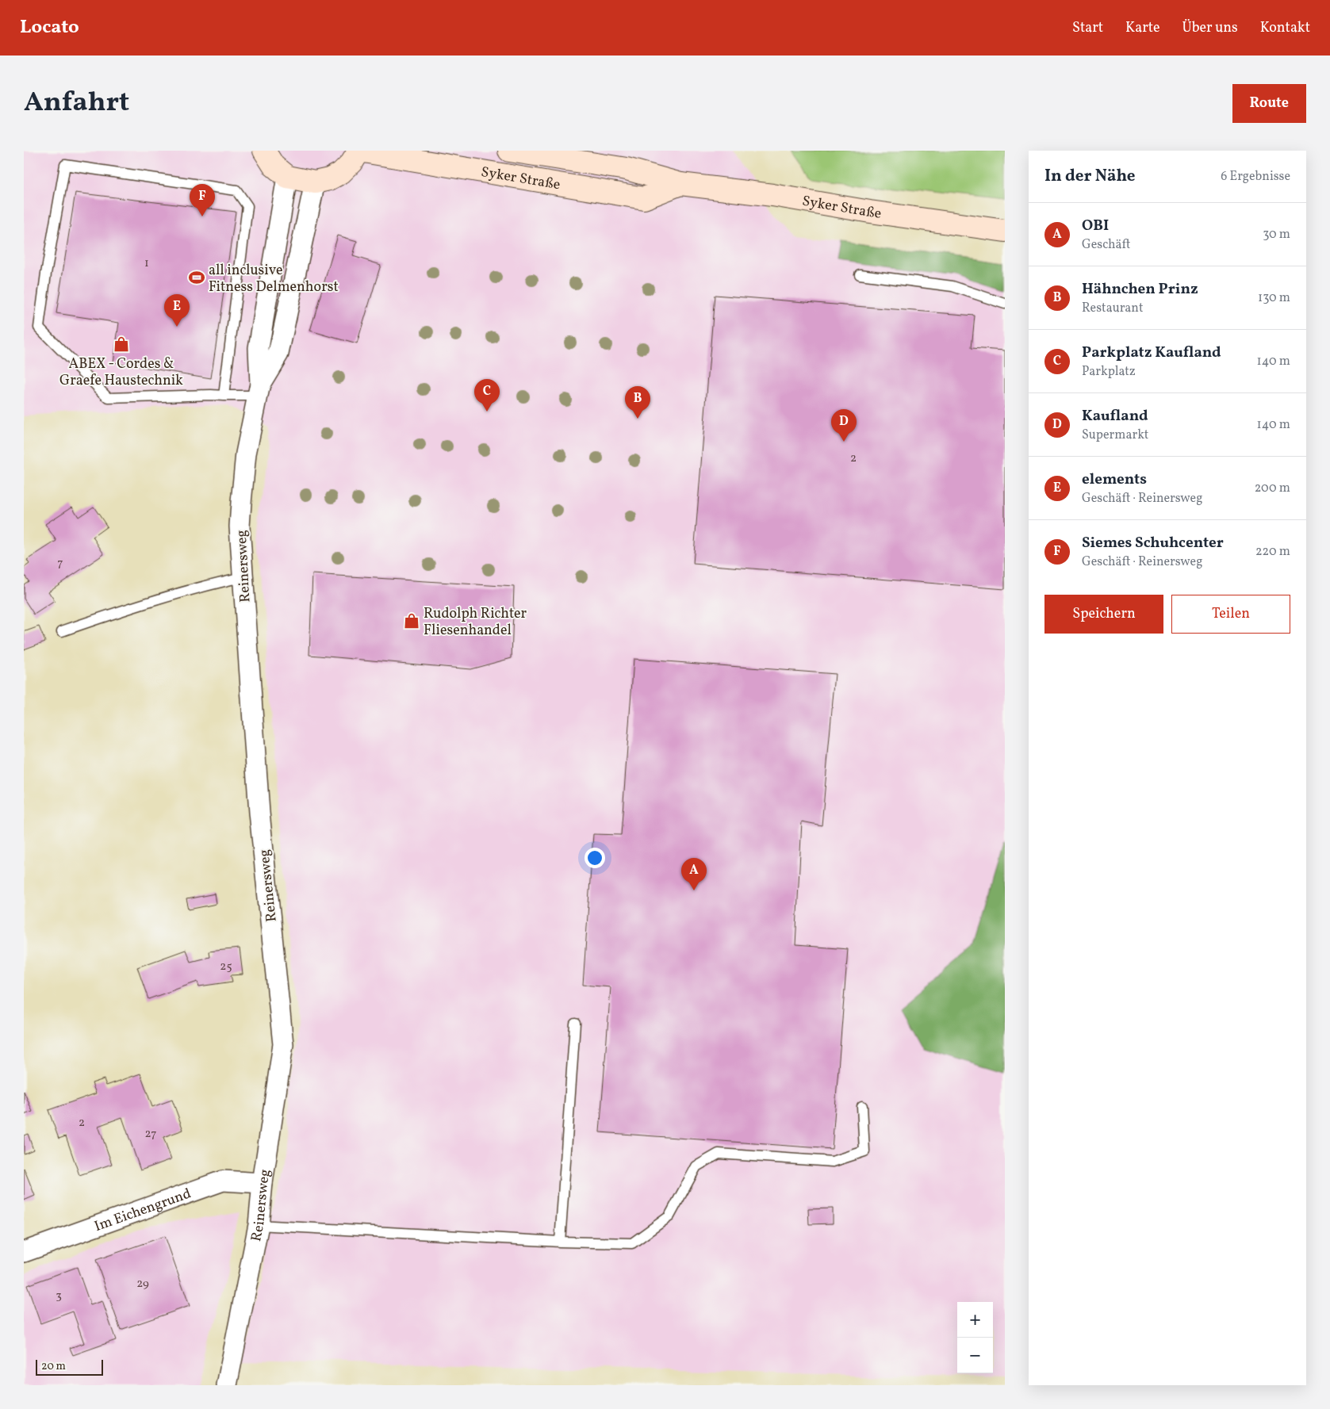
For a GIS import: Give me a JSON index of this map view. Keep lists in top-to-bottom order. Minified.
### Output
{"streets":{"main road":["Syker Straße"],"street":["Reinersweg","Im Eichengrund"]},"crossings":[["Reinersweg","Im Eichengrund"]],"places":{"sports":["all inclusive Fitness Delmenhorst"],"shop":["ABEX - Cordes & Graefe Haustechnik","Rudolph Richter Fliesenhandel"]},"house_numbers":["1","2","7","25","2","27","29","3"],"scale_bar":"20 m","page":{"header":"Locato","nav":["Start","Karte","Über uns","Kontakt"],"title":"Anfahrt","buttons":["Route",["Speichern","Teilen"]],"heading":["In der Nähe","6 Ergebnisse"],"pins":["F","E","C","B","D","A"],"list":[{"mark":"A","name":"OBI","note":"Geschäft","value":"30 m"},{"mark":"B","name":"Hähnchen Prinz","note":"Restaurant","value":"130 m"},{"mark":"C","name":"Parkplatz Kaufland","note":"Parkplatz","value":"140 m"},{"mark":"D","name":"Kaufland","note":"Supermarkt","value":"140 m"},{"mark":"E","name":"elements","note":"Geschäft · Reinersweg","value":"200 m"},{"mark":"F","name":"Siemes Schuhcenter","note":"Geschäft · Reinersweg","value":"220 m"}],"map_buttons":["+","−"],"scale":"20 m"}}
